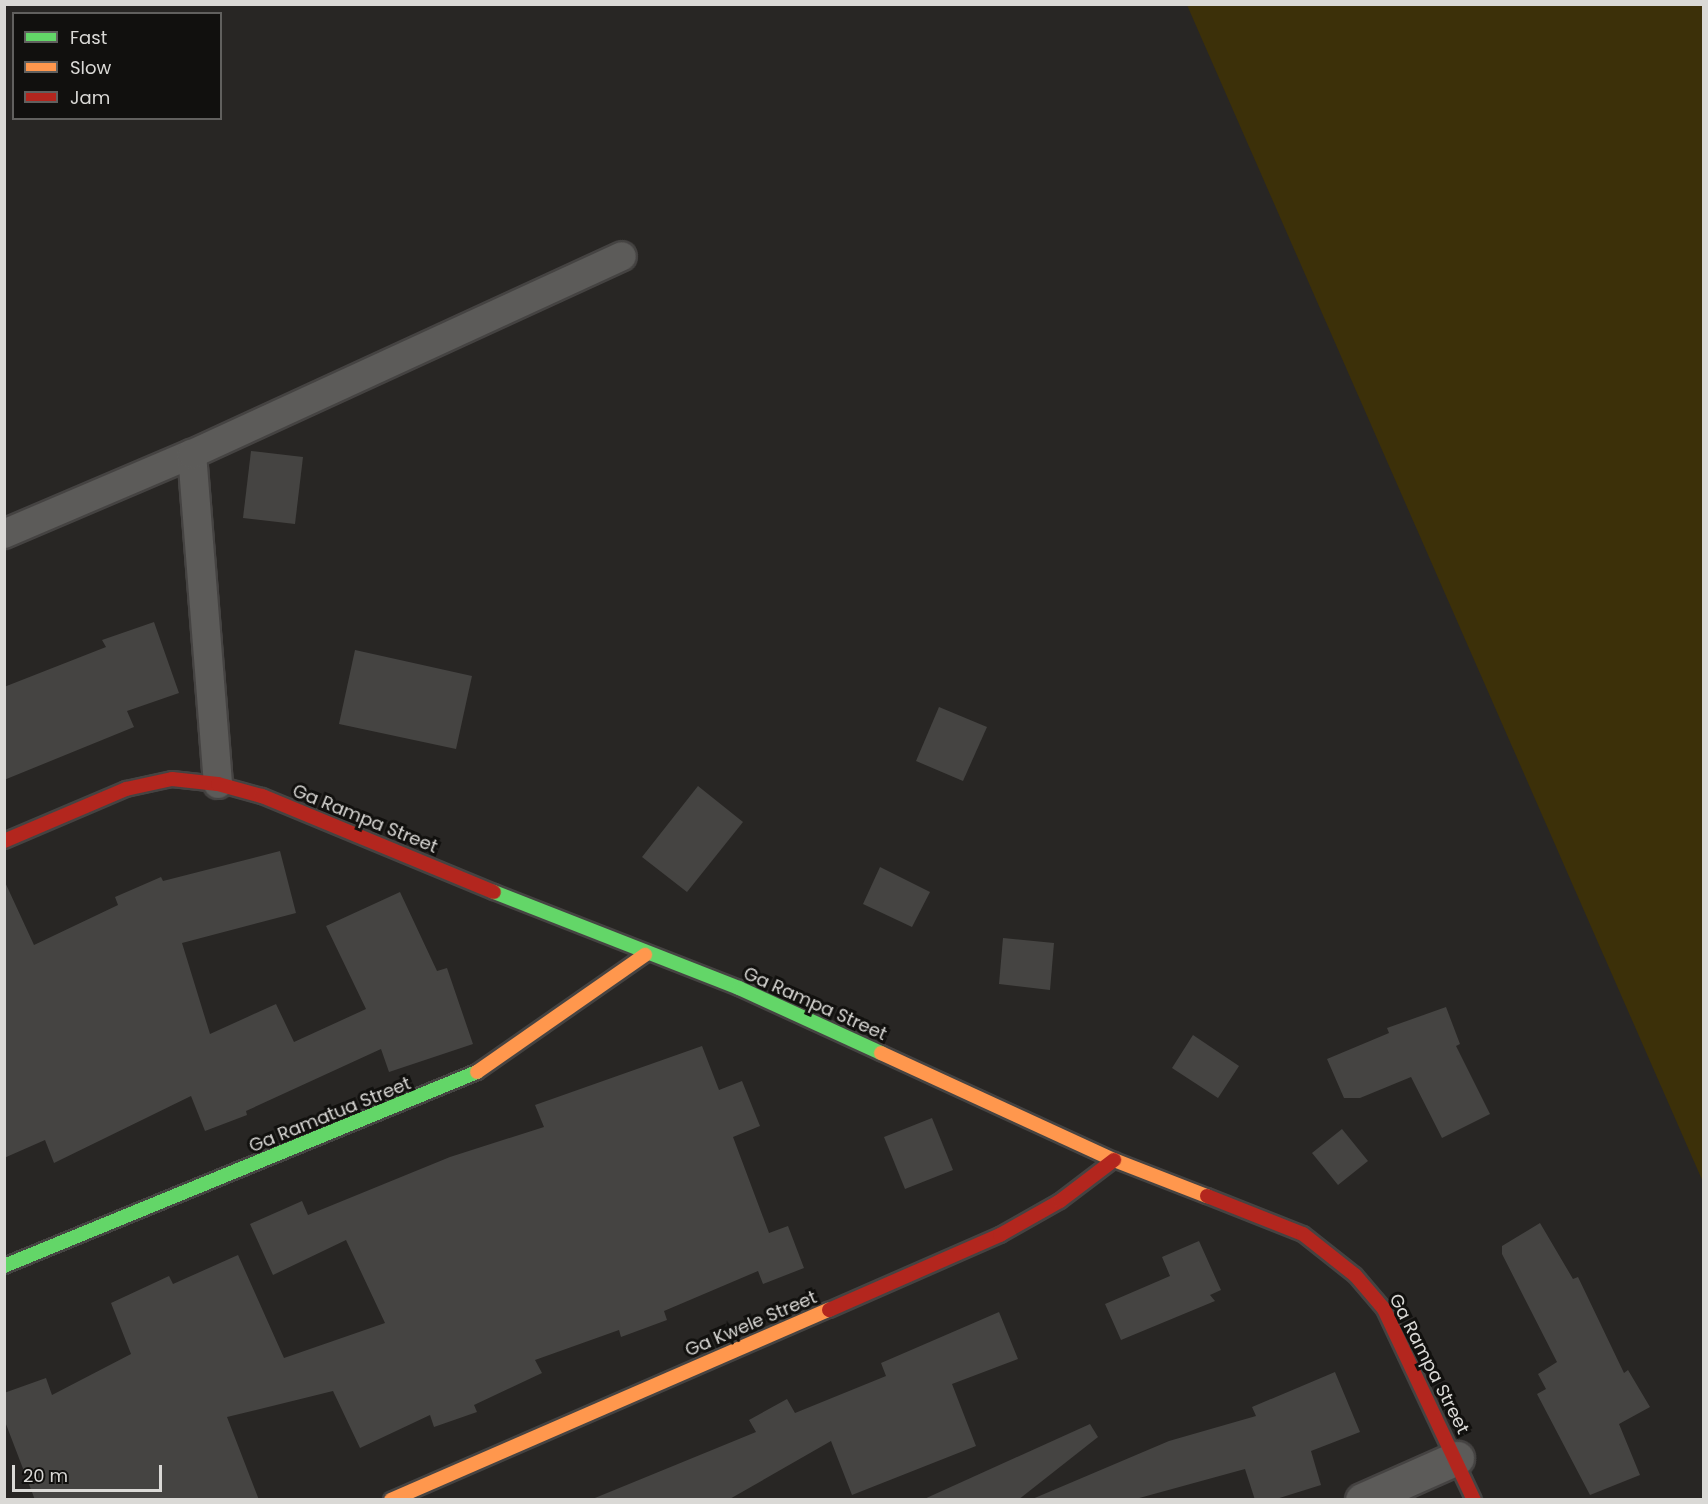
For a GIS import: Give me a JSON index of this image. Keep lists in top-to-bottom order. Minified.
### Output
{"streets":{"street":["Ga Rampa Street","Ga Ramatua Street","Ga Kwele Street"]},"crossings":[["Ga Rampa Street","Ga Ramatua Street"],["Ga Rampa Street","Ga Kwele Street"]],"legend":["Fast","Slow","Jam"],"scale_bar":"20 m"}
